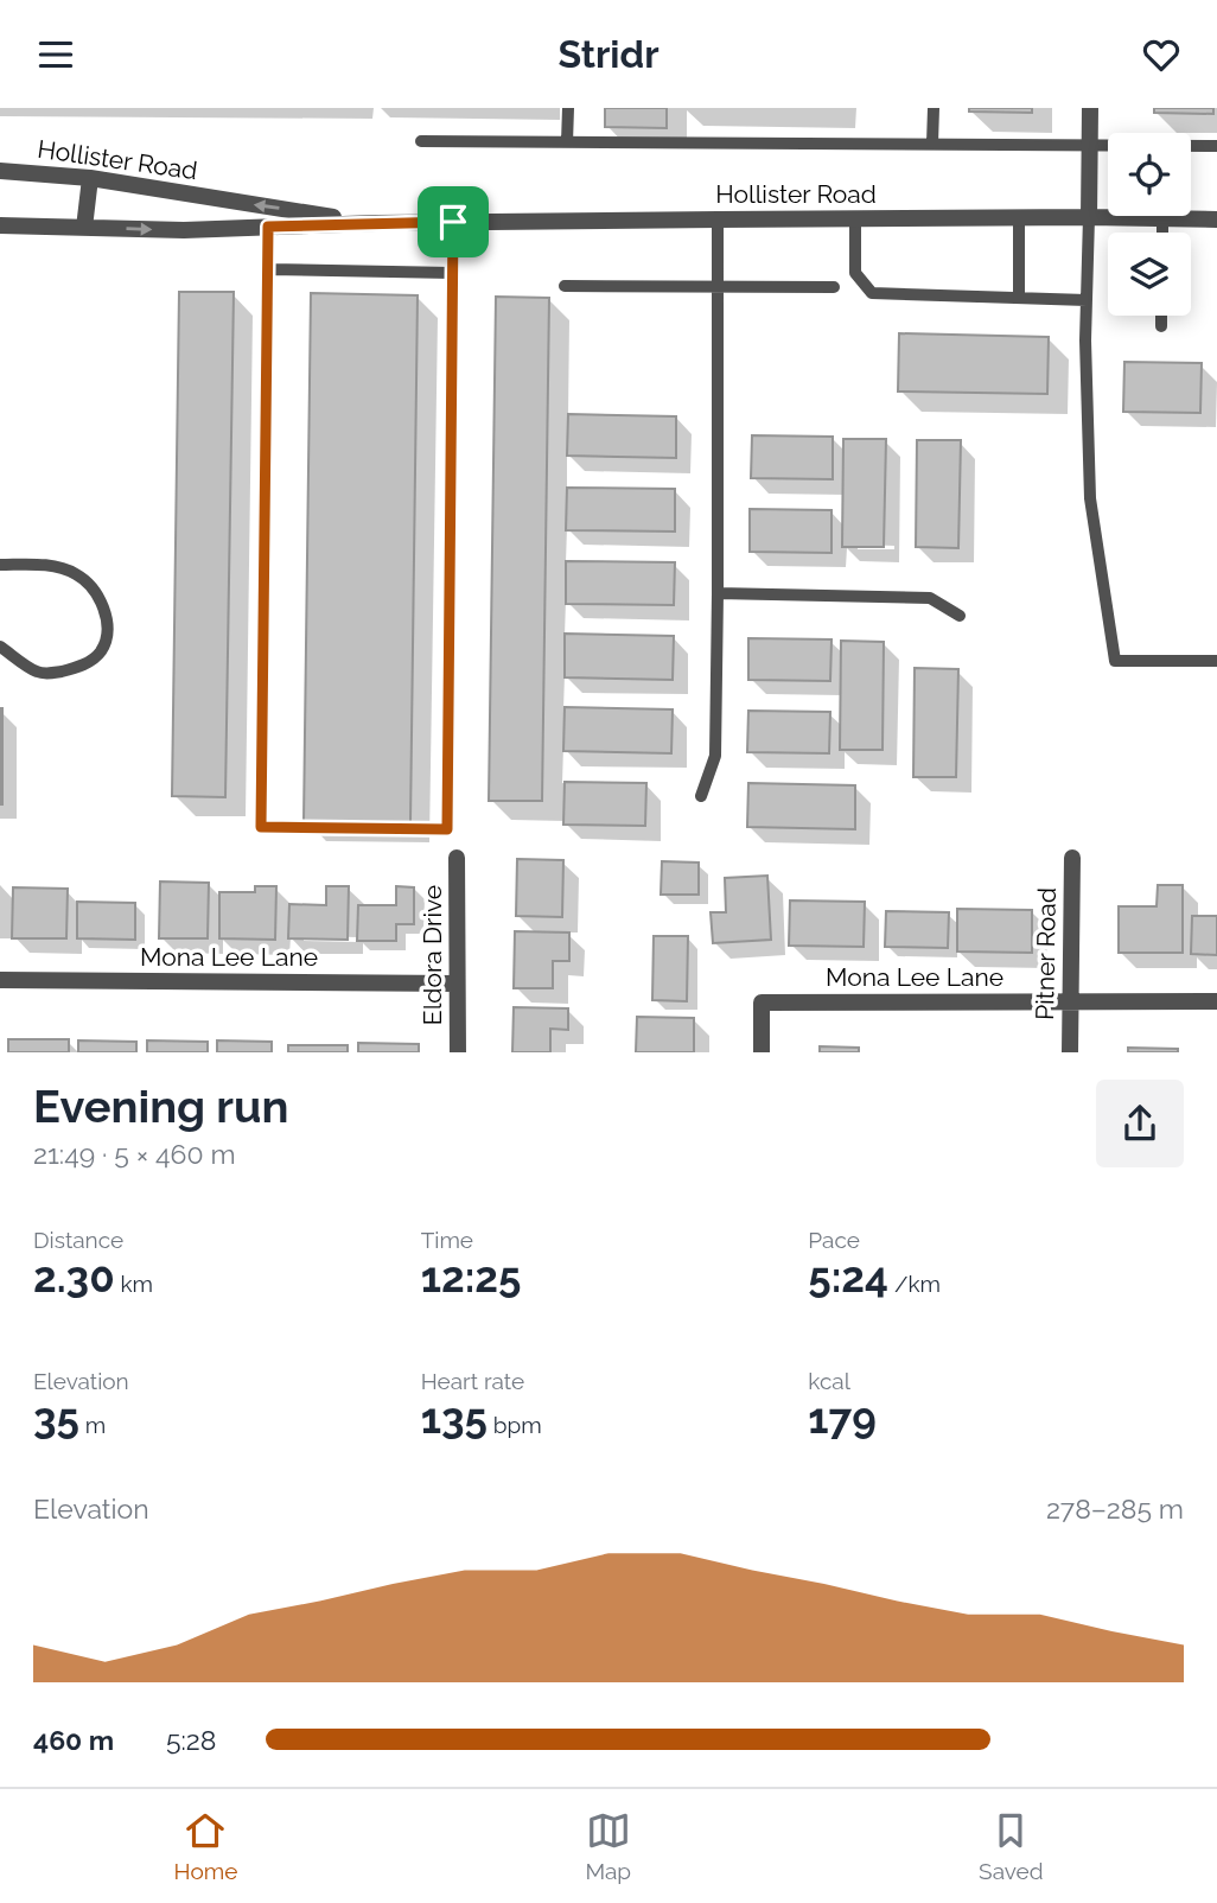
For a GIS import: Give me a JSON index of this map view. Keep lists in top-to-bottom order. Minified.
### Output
{"streets":{"street":["Hollister Road","Pitner Road","Eldora Drive","Mona Lee Lane"]},"crossings":[["Pitner Road","Mona Lee Lane"],["Eldora Drive","Mona Lee Lane"]],"page":{"header":"Stridr","heading":["Evening run","21:49 · 5 × 460 m"],"stats":[["Distance","2.30 km"],["Time","12:25"],["Pace","5:24 /km"],["Elevation","35 m"],["Heart rate","135 bpm"],["kcal","179"]],"chart":["Elevation","278–285 m"],"list":[{"name":"460 m","note":"5:28"}],"tabs":["Home","Map","Saved"]}}
